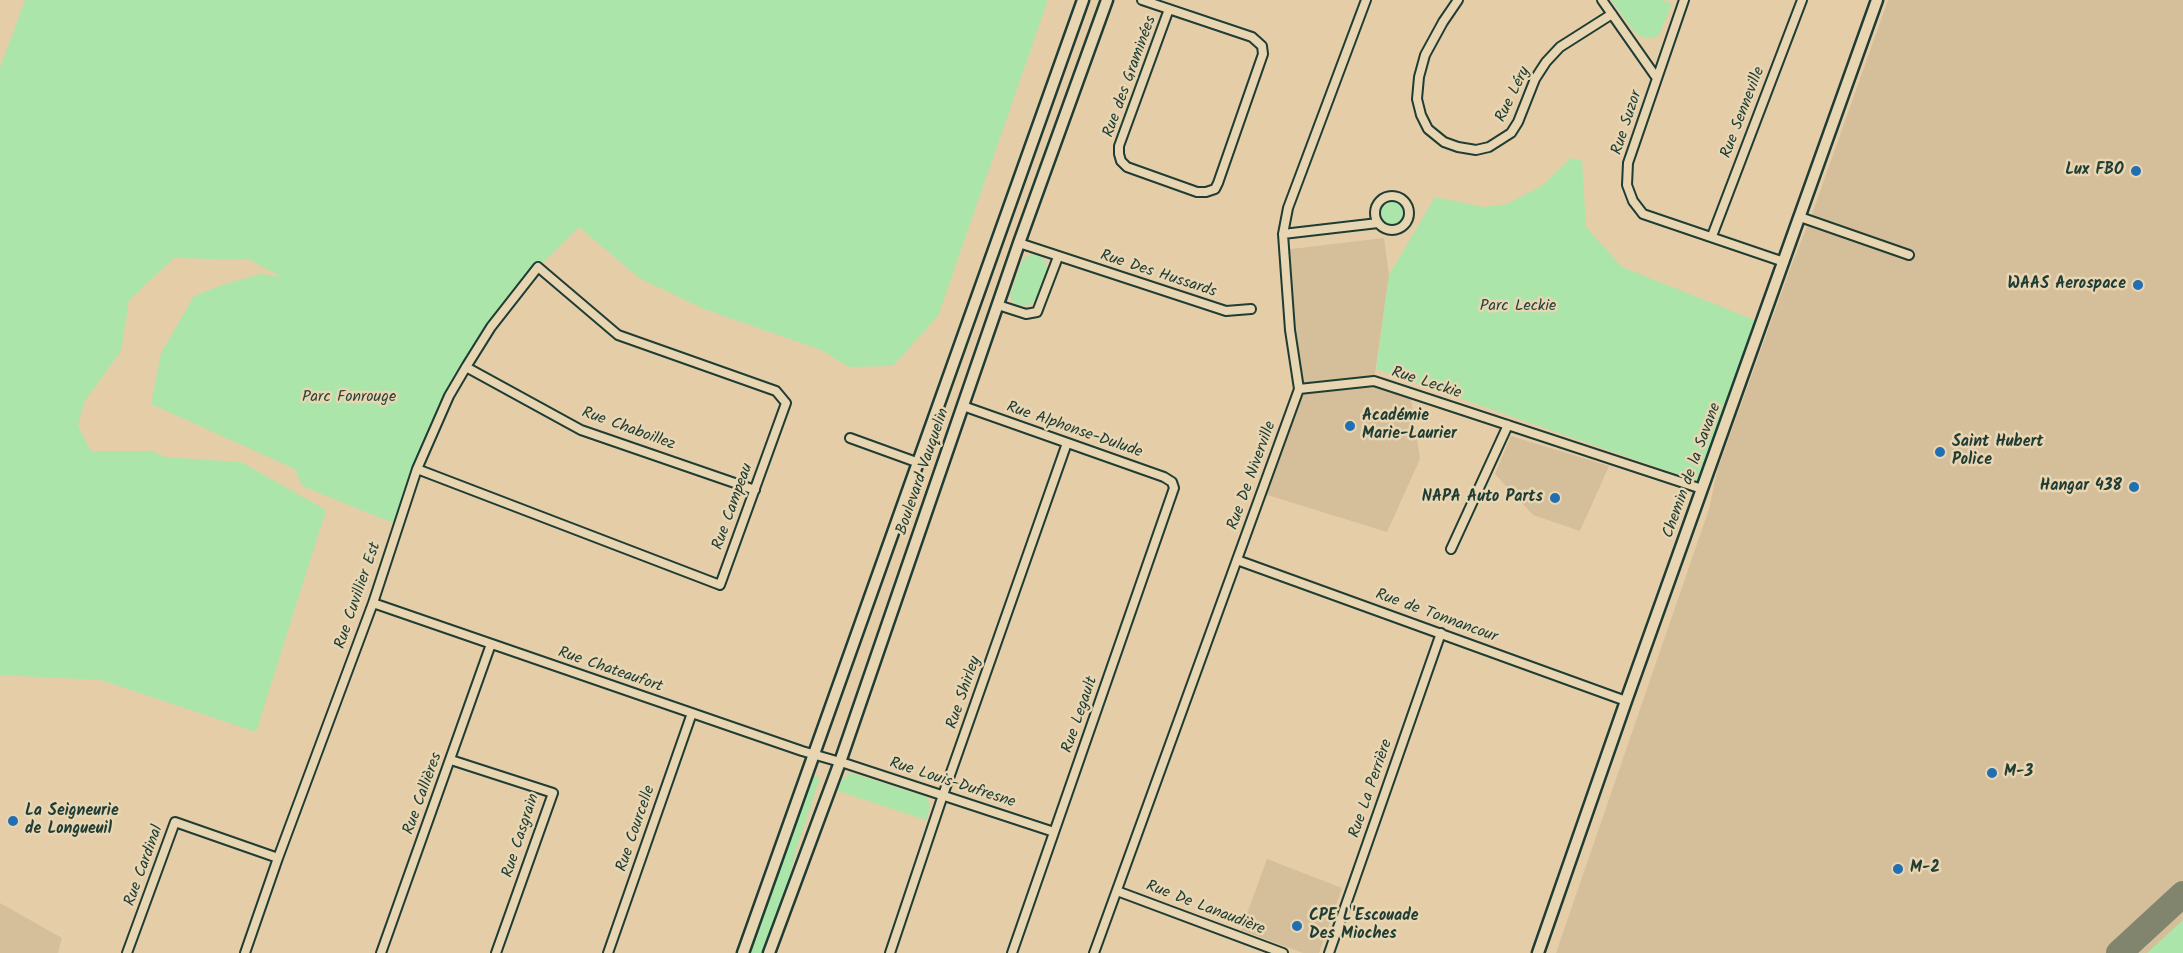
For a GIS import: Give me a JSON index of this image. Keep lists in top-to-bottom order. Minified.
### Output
{"streets":{"street":["Rue des Graminées","Rue Léry","Rue Senneville","Rue Suzor","Rue Des Hussards","Rue Leckie","Rue Chaboillez","Rue Alphonse-Dulude","Chemin de la Savane","Boulevard Vauquelin","Rue De Niverville","Rue Campeau","Rue Cuvillier Est","Rue de Tonnancour","Rue Chateaufort","Rue Shirley","Rue Legault","Rue Louis-Dufresne","Rue La Perrière","Rue Callières","Rue Courcelle","Rue Casgrain","Rue Cardinal","Rue De Lanaudière"]},"crossings":[["Rue Senneville","Rue Suzor"],["Rue Suzor","Chemin de la Savane"],["Rue Des Hussards","Boulevard Vauquelin"],["Rue Leckie","Chemin de la Savane"],["Rue Leckie","Rue De Niverville"],["Rue Chaboillez","Rue Campeau"],["Rue Chaboillez","Rue Cuvillier Est"],["Rue Alphonse-Dulude","Boulevard Vauquelin"],["Rue Alphonse-Dulude","Rue Shirley"],["Rue Alphonse-Dulude","Rue Legault"],["Chemin de la Savane","Rue de Tonnancour"],["Boulevard Vauquelin","Rue Chateaufort"],["Boulevard Vauquelin","Rue Louis-Dufresne"],["Rue De Niverville","Rue de Tonnancour"],["Rue De Niverville","Rue De Lanaudière"],["Rue Campeau","Rue Cuvillier Est"],["Rue Cuvillier Est","Rue Chateaufort"],["Rue Cuvillier Est","Rue Cardinal"],["Rue de Tonnancour","Rue La Perrière"],["Rue Chateaufort","Rue Louis-Dufresne"],["Rue Chateaufort","Rue Callières"],["Rue Chateaufort","Rue Courcelle"],["Rue Shirley","Rue Louis-Dufresne"],["Rue Legault","Rue Louis-Dufresne"],["Rue Callières","Rue Casgrain"]],"parks":["Parc Leckie","Parc Fonrouge"],"places":["Lux FBO","WAAS Aerospace","Académie Marie-Laurier","Saint Hubert Police","Hangar 438","NAPA Auto Parts","M-3","La Seigneurie de Longueuil","M-2","CPE L'Escouade Des Mioches"]}
